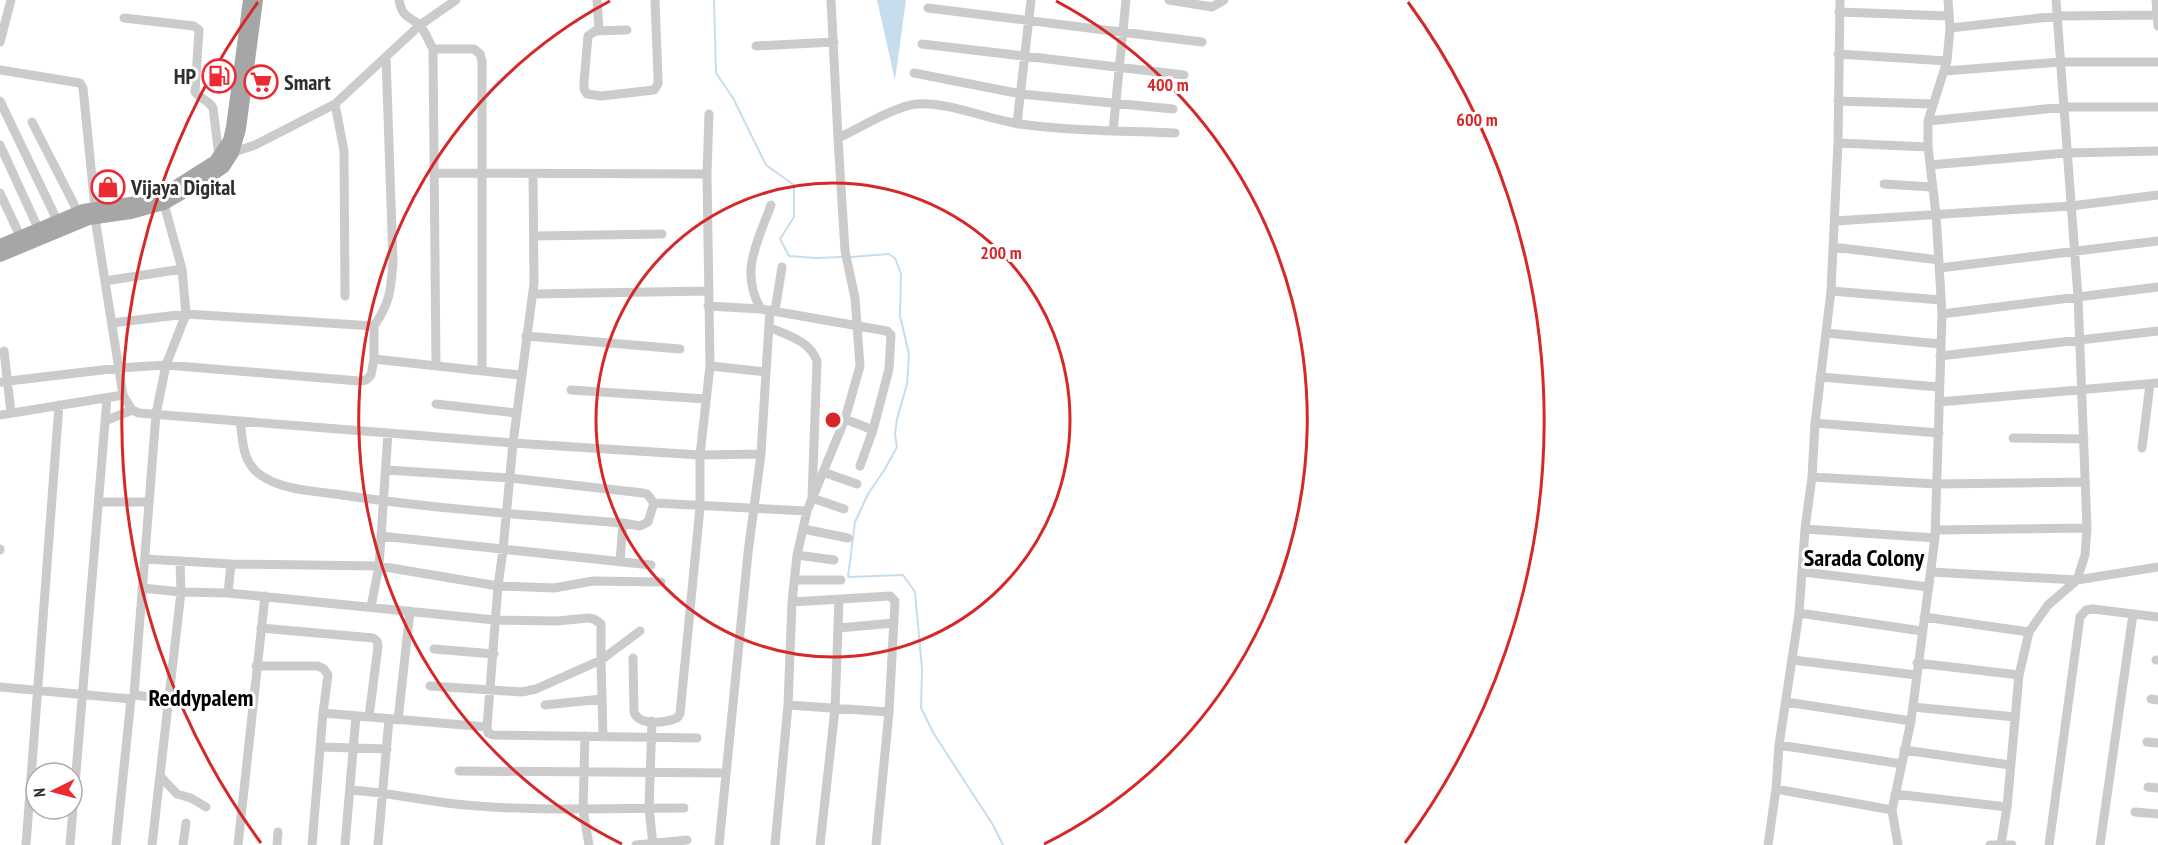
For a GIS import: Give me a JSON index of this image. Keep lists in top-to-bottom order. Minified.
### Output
{"districts":["Sarada Colony","Reddypalem"],"places":{"fuel station":["HP"],"supermarket":["Smart"],"shop":["Vijaya Digital"]},"north":"left","rings":["400 m","600 m","200 m"]}
